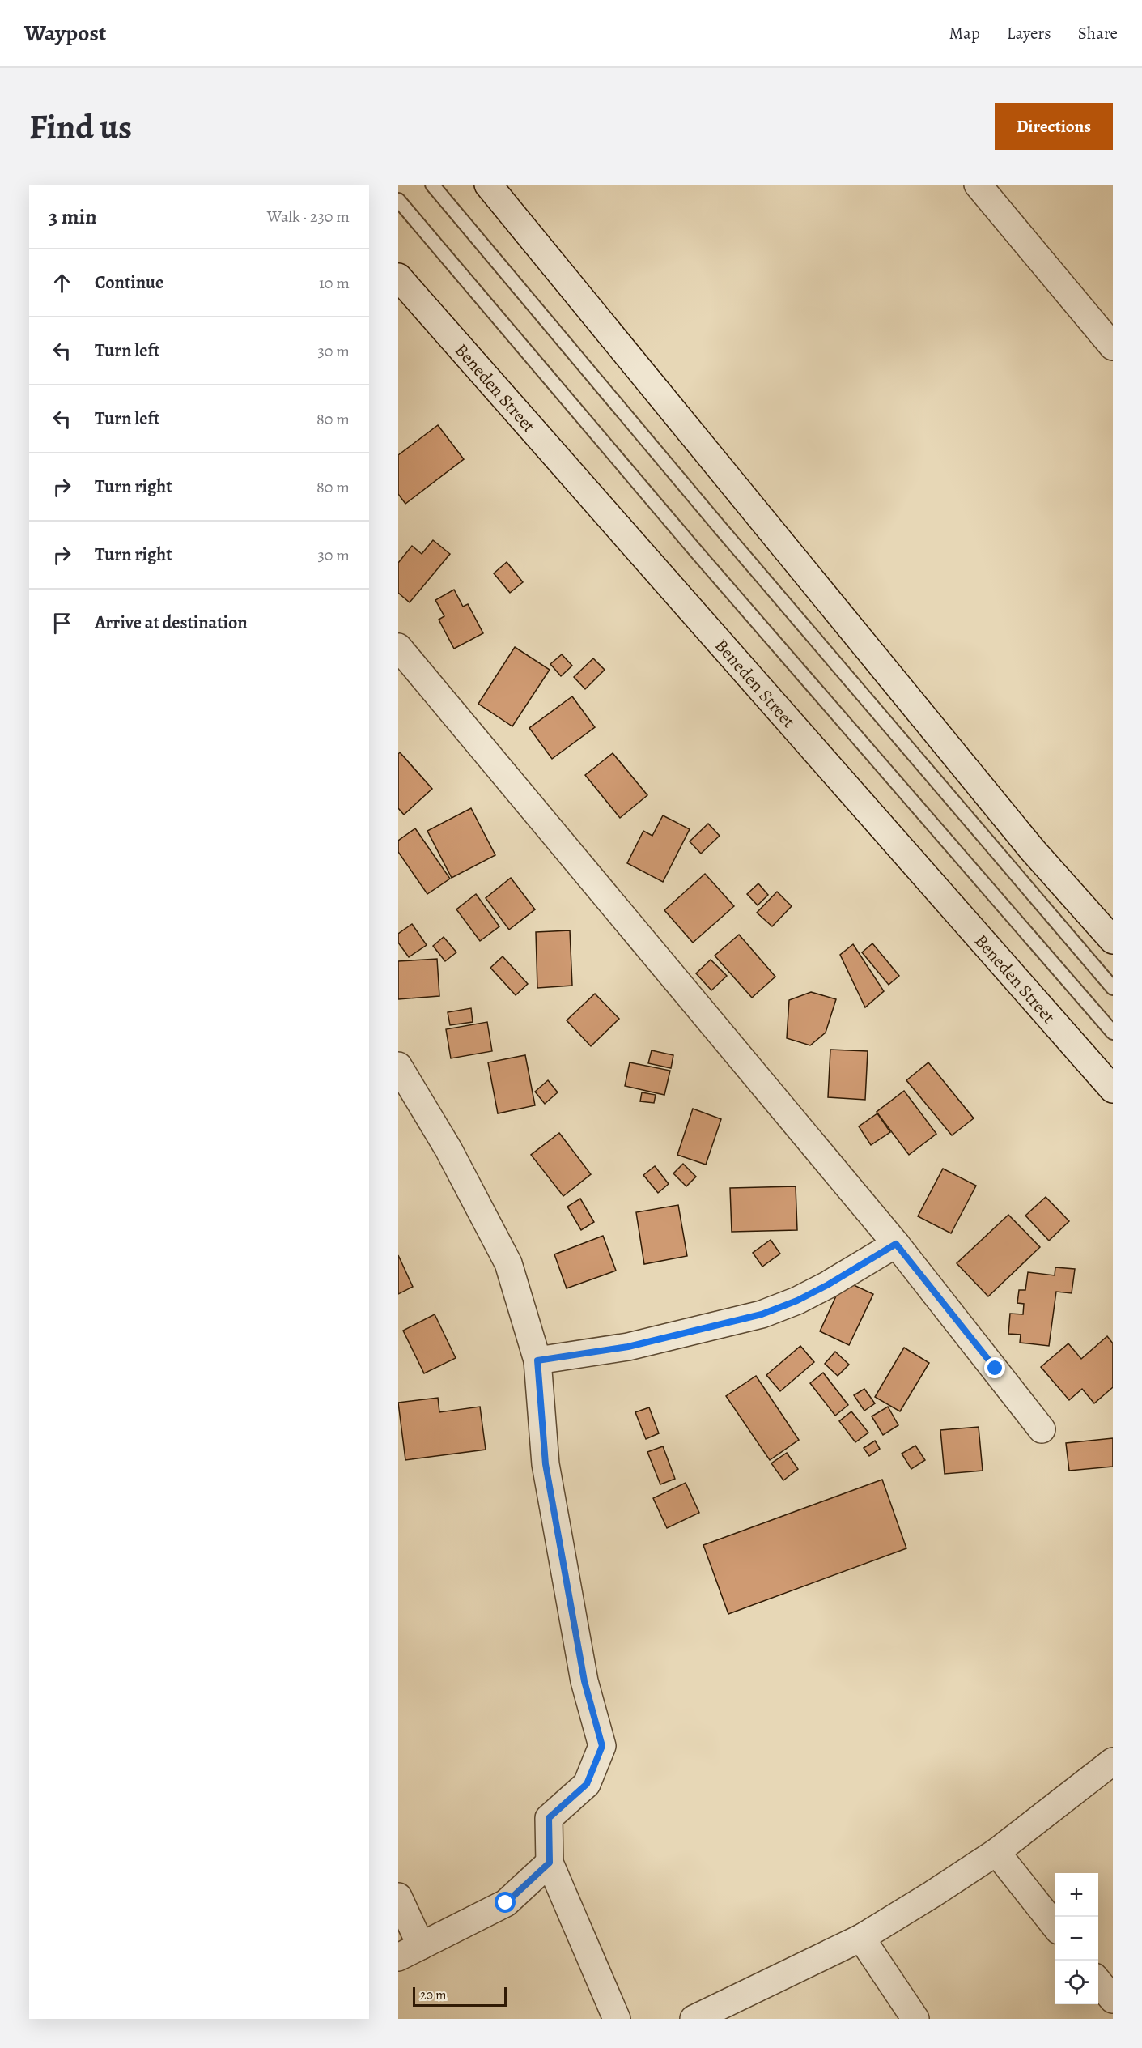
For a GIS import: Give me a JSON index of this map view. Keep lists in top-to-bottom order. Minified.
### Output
{"streets":{"street":["Beneden Street"]},"scale_bar":"20 m","page":{"header":"Waypost","nav":["Map","Layers","Share"],"buttons":"Directions","title":"Find us","heading":["3 min","Walk · 230 m"],"list":[["Continue","10 m"],["Turn left","30 m"],["Turn left","80 m"],["Turn right","80 m"],["Turn right","30 m"],"Arrive at destination"],"map_buttons":["+","−"],"scale":"20 m"}}
